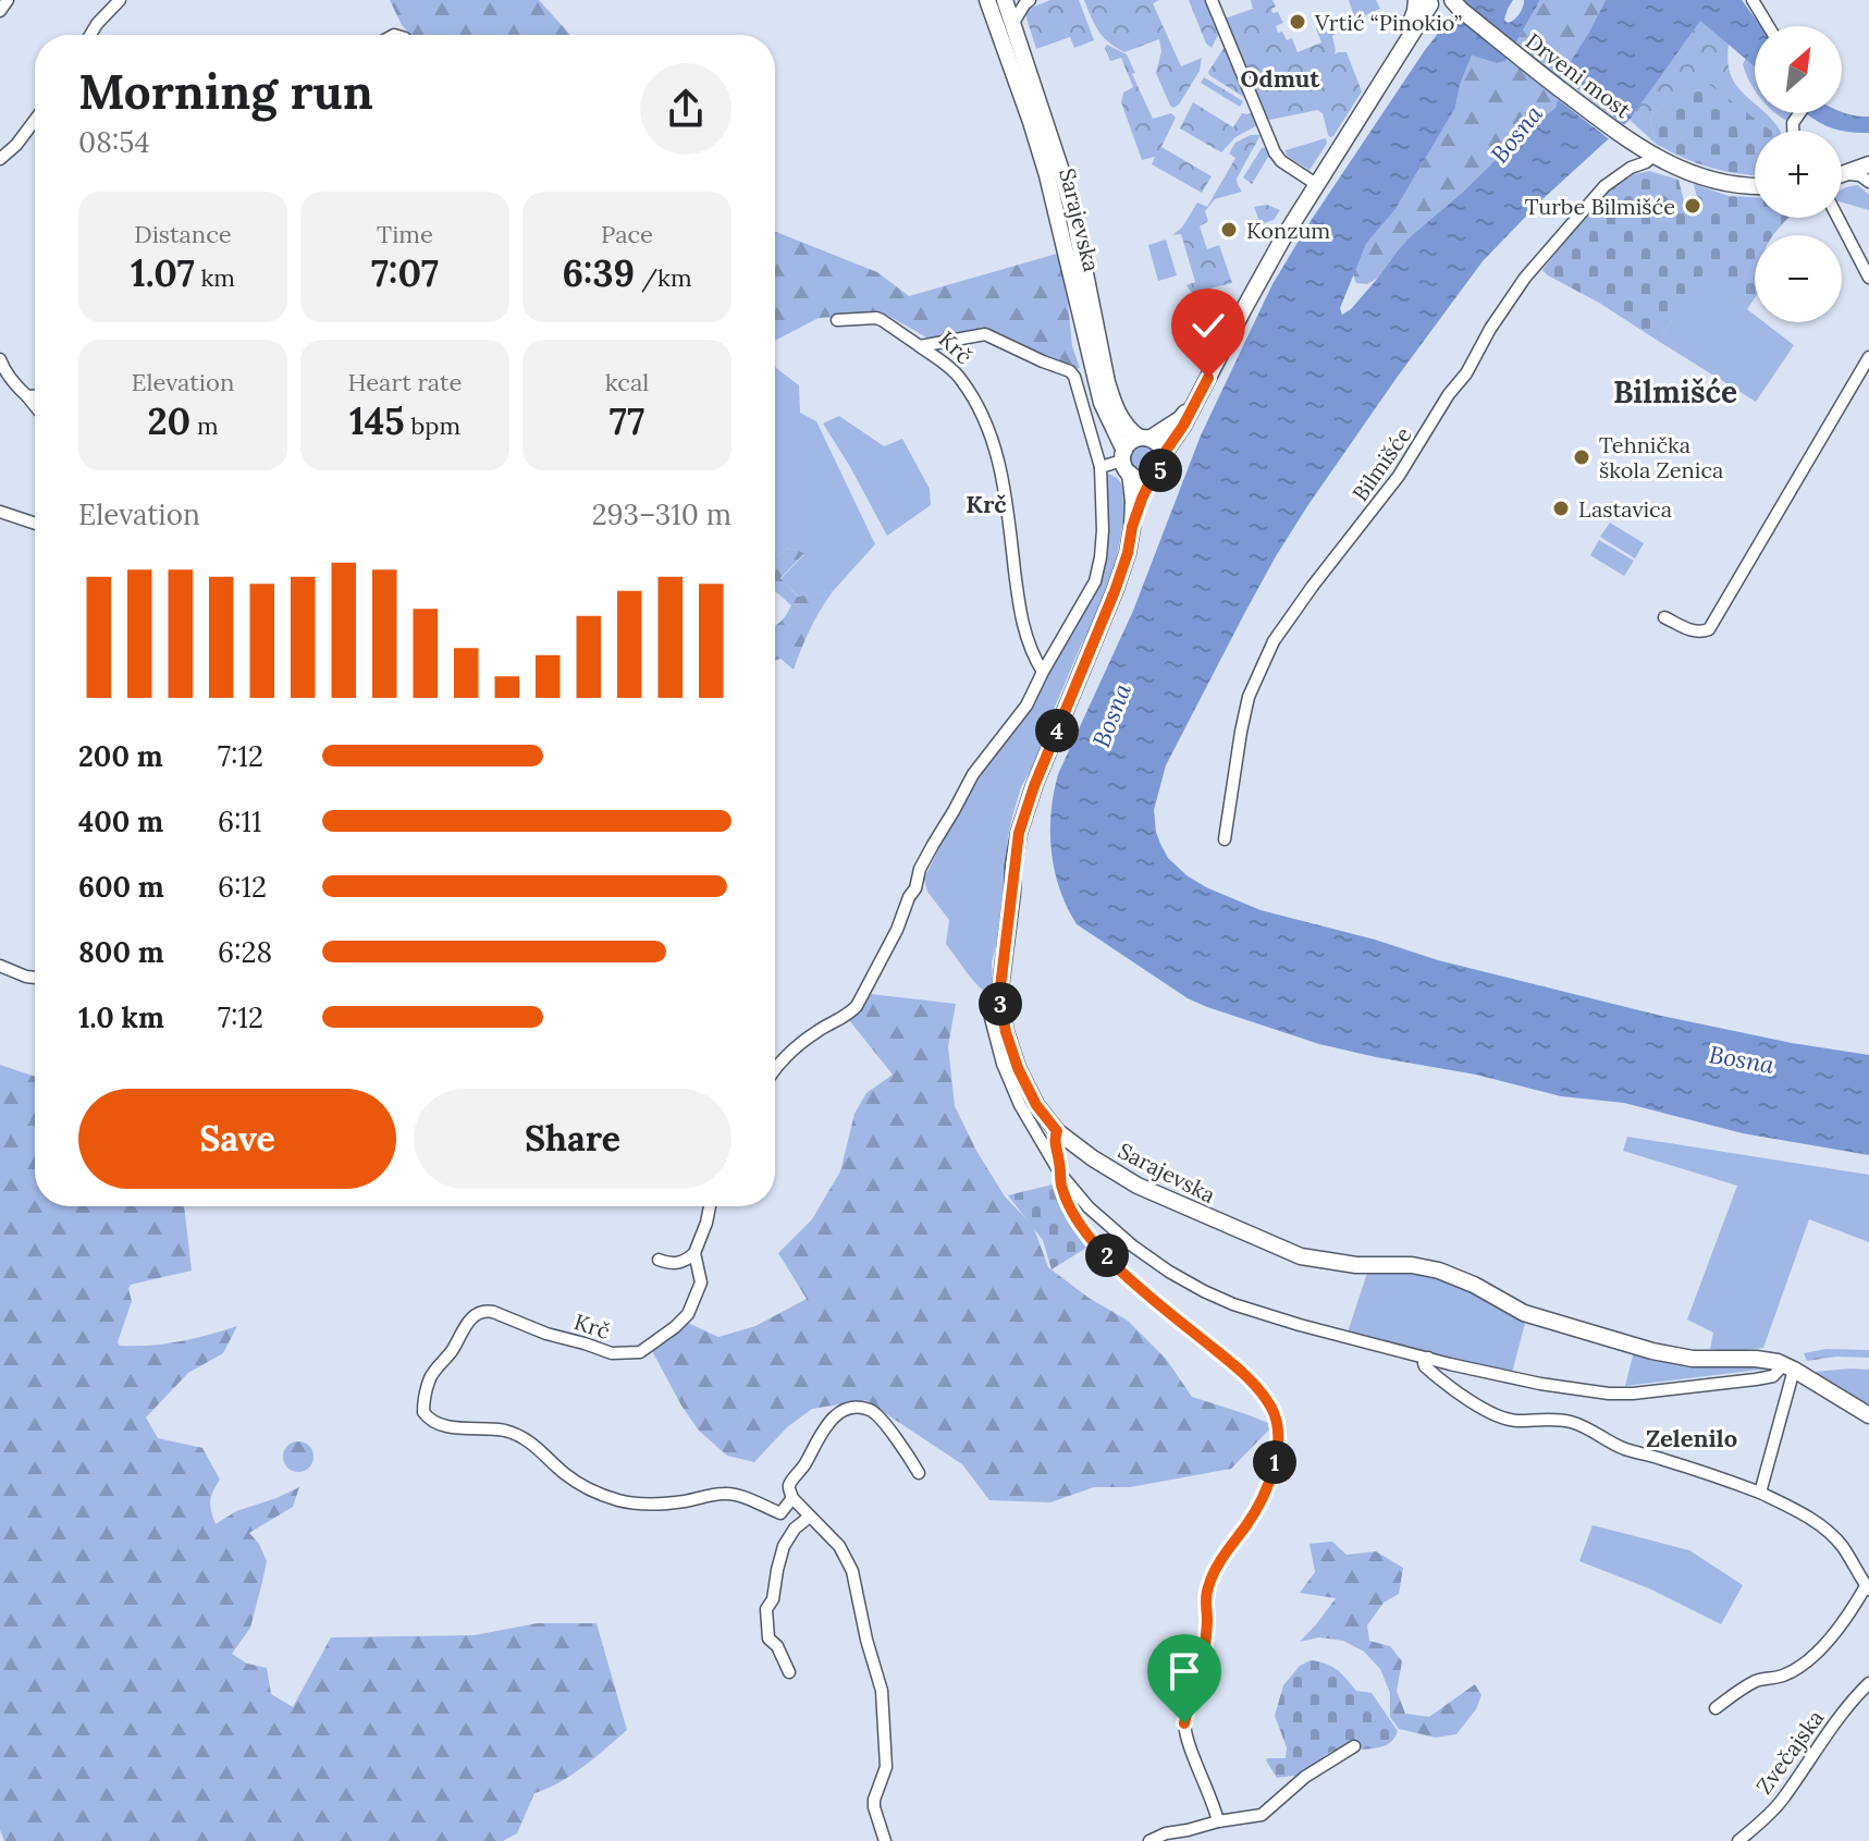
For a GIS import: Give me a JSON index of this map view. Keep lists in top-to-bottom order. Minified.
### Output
{"streets":{"main road":["Drveni most","Sarajevska"],"street":["Krč","Bilmišće","Zvečajska"]},"crossings":[["Drveni most","Bilmišće"]],"districts":["Odmut","Bilmišće","Krč","Zelenilo"],"water":["Bosna"],"places":["Vrtić “Pinokio”","Turbe Bilmišće","Konzum","Tehnička škola Zenica","Lastavica"],"north":"top right","page":{"map_buttons":["+","−"],"heading":["Morning run","08:54"],"stats":[["Distance","1.07 km"],["Time","7:07"],["Pace","6:39 /km"],["Elevation","20 m"],["Heart rate","145 bpm"],["kcal","77"]],"pins":["5","4","3","2","1"],"chart":["Elevation","293–310 m"],"list":[{"name":"200 m","note":"7:12"},{"name":"400 m","note":"6:11"},{"name":"600 m","note":"6:12"},{"name":"800 m","note":"6:28"},{"name":"1.0 km","note":"7:12"}],"buttons":["Save","Share"]}}
